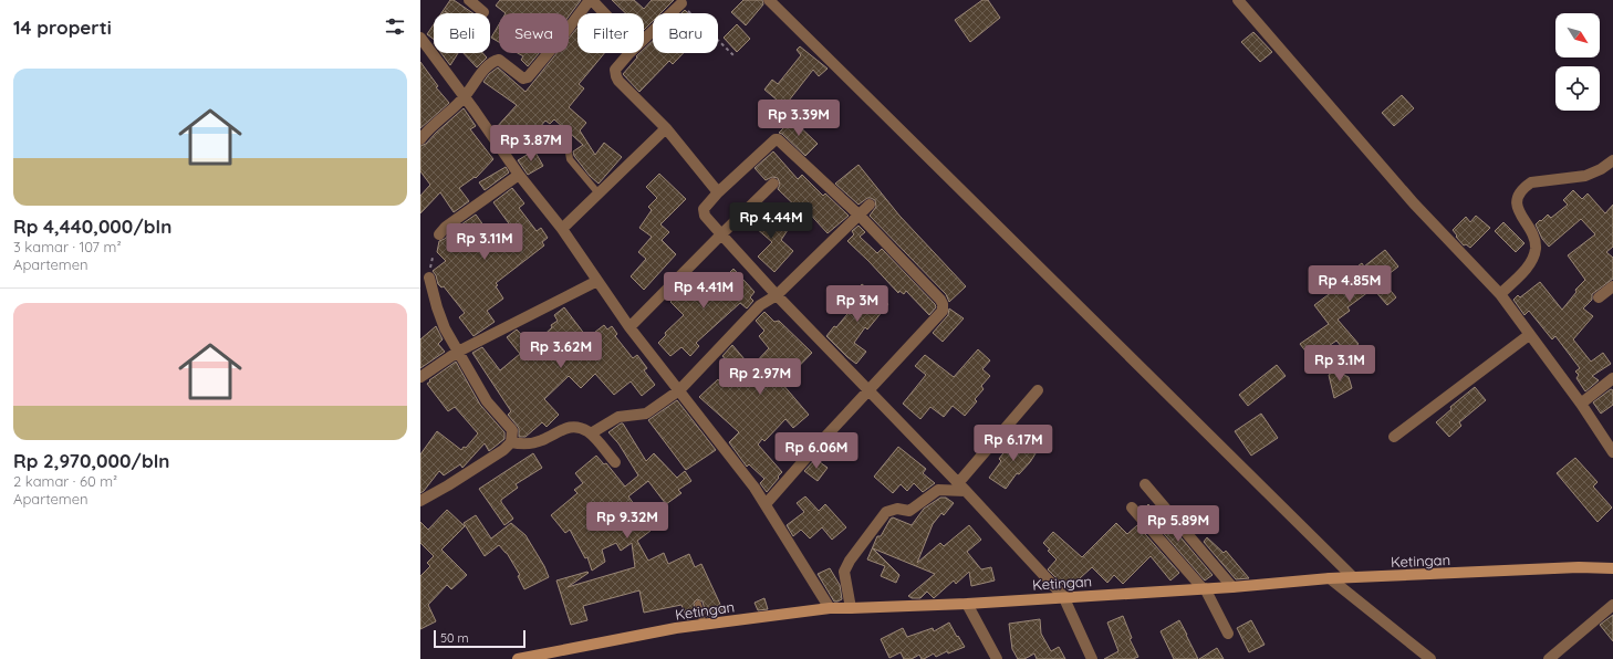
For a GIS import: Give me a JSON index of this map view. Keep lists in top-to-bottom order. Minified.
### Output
{"streets":{"street":["Ketingan"]},"scale_bar":"50 m","north":"bottom right","page":{"heading":"14 properti","chip":["Beli","Sewa","Filter","Baru"],"list":[{"name":"Rp 4,440,000/bln","note":"3 kamar · 107 m² · Apartemen"},{"name":"Rp 2,970,000/bln","note":"2 kamar · 60 m² · Apartemen"}],"price":["Rp 3.39M","Rp 3.87M","Rp 4.44M","Rp 3.11M","Rp 4.85M","Rp 4.41M","Rp 3M","Rp 3.62M","Rp 3.1M","Rp 2.97M","Rp 6.17M","Rp 6.06M","Rp 9.32M","Rp 5.89M"],"scale":"50 m"}}
